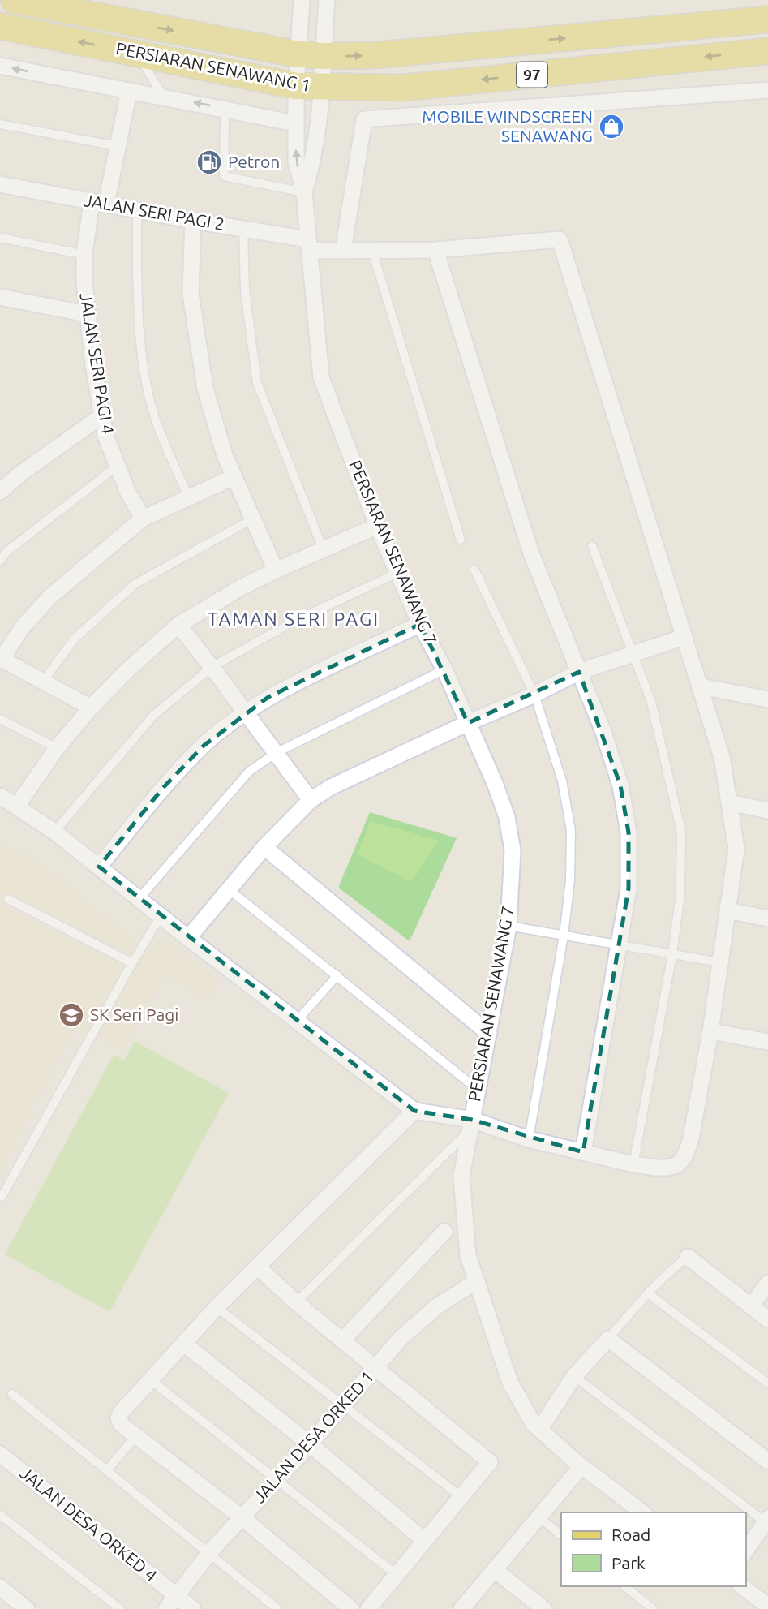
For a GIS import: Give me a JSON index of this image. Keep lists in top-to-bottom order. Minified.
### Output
{"streets":{"main road":["PERSIARAN SENAWANG 1","97"],"street":["JALAN SERI PAGI 2","JALAN SERI PAGI 4","PERSIARAN SENAWANG 7","JALAN DESA ORKED 1","JALAN DESA ORKED 4"]},"crossings":[["JALAN SERI PAGI 2","JALAN SERI PAGI 4"],["JALAN SERI PAGI 2","PERSIARAN SENAWANG 7"],["PERSIARAN SENAWANG 7","JALAN DESA ORKED 1"],["JALAN DESA ORKED 1","JALAN DESA ORKED 4"]],"districts":["TAMAN SERI PAGI"],"places":{"shop":["MOBILE WINDSCREEN SENAWANG"],"fuel station":["Petron"],"school or university":["SK Seri Pagi"]},"legend":["Road","Park"]}
